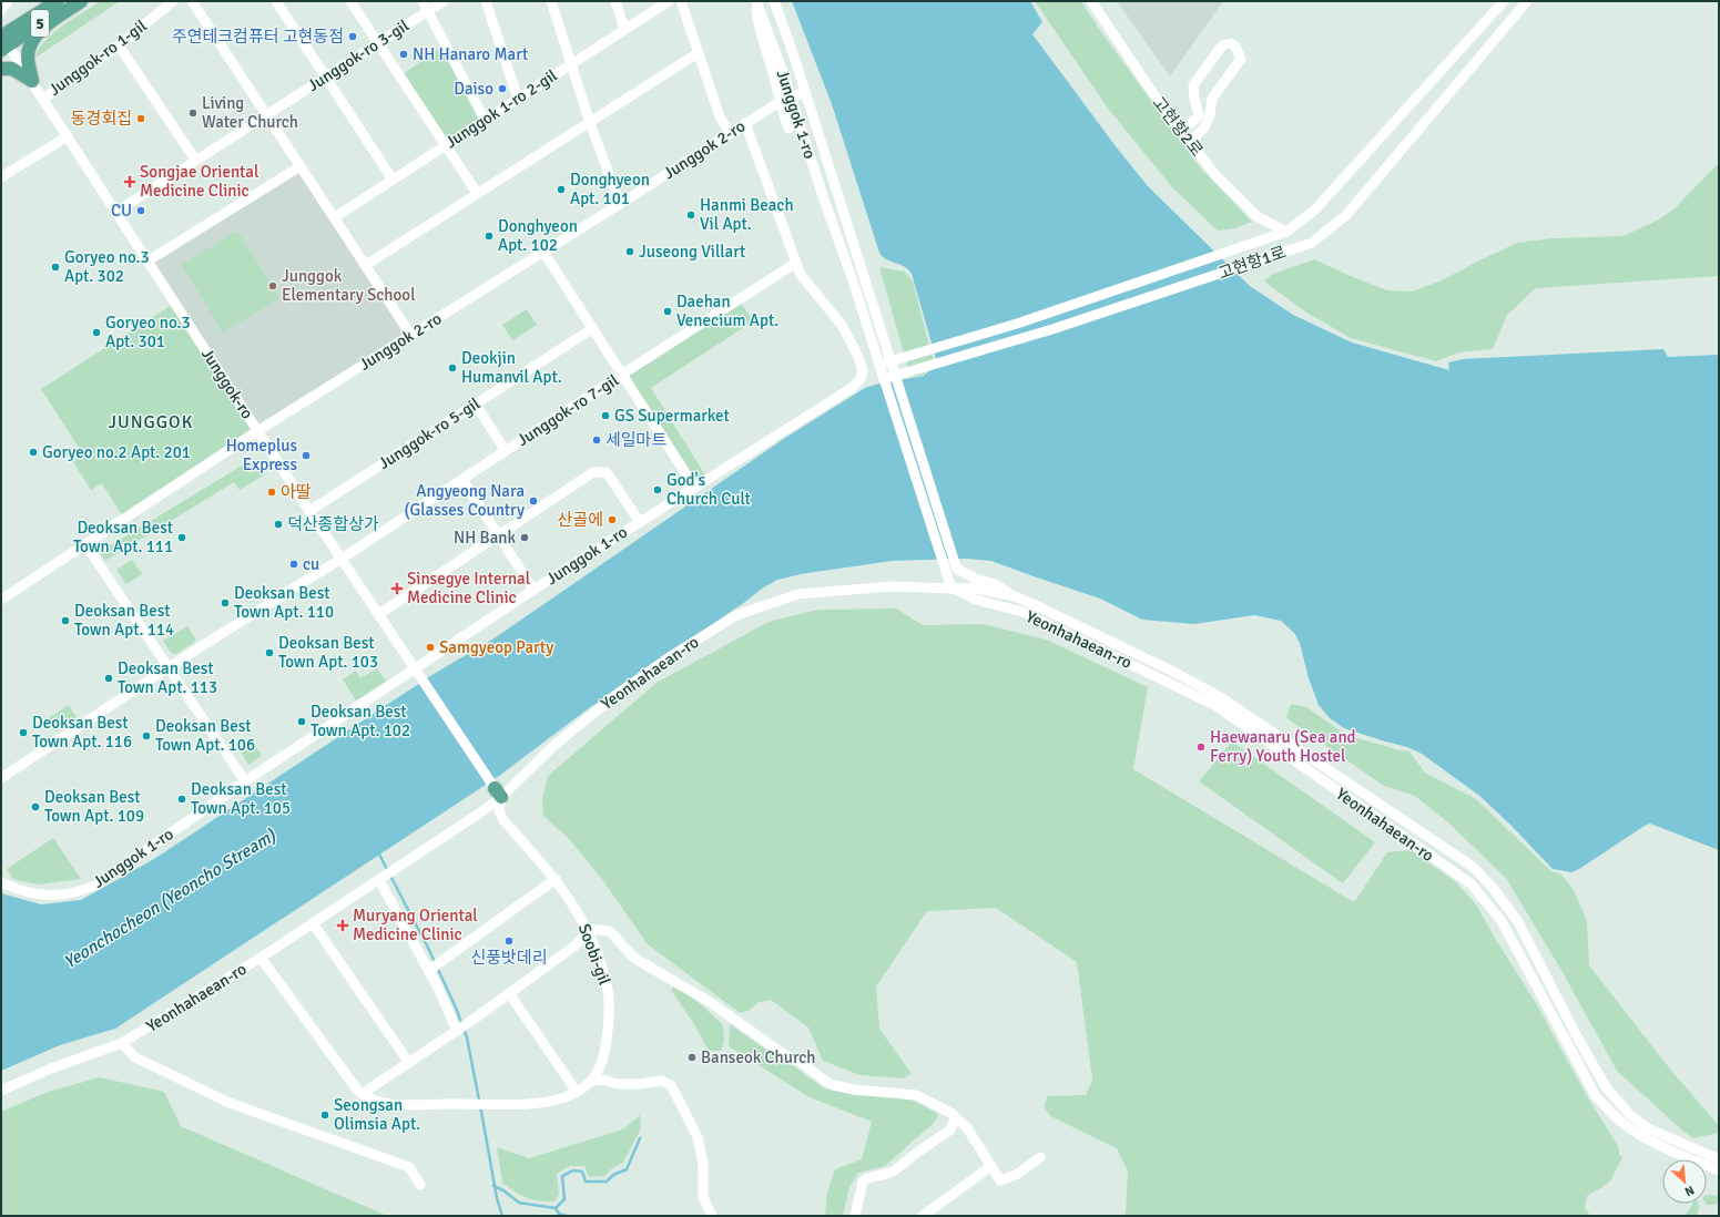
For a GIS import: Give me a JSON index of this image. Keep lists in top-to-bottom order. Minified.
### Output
{"streets":{"main road":["5"],"street":["Junggok-ro 3-gil","Junggok-ro 1-gil","Junggok 1-ro 2-gil","Junggok 1-ro","고현항2로","Junggok 2-ro","고현항1로","Junggok-ro","Junggok-ro 7-gil","Junggok-ro 5-gil","Yeonhahaean-ro","Soobi-gil"]},"crossings":[["5","Junggok-ro"],["Junggok-ro 3-gil","Junggok-ro"],["Junggok-ro 1-gil","Junggok-ro"],["Junggok 1-ro","Junggok 2-ro"],["Junggok 1-ro","고현항1로"],["Junggok 1-ro","Junggok-ro"],["Junggok 1-ro","Junggok-ro 7-gil"],["Junggok 1-ro","Yeonhahaean-ro"],["고현항2로","고현항1로"],["Junggok 2-ro","Junggok-ro"],["Junggok-ro","Junggok-ro 7-gil"],["Junggok-ro","Junggok-ro 5-gil"],["Junggok-ro","Yeonhahaean-ro"],["Junggok-ro","Soobi-gil"],["Yeonhahaean-ro","Soobi-gil"]],"districts":["JUNGGOK"],"water":["Yeonchocheon (Yeoncho Stream)"],"places":{"other":["주연테크컴퓨터 고현동점","NH Hanaro Mart","Daiso","Living Water Church","동경회집","Donghyeon Apt. 101","CU","Hanmi Beach Vil Apt.","Donghyeon Apt. 102","Juseong Villart","Goryeo no.3 Apt. 302","Junggok Elementary School","Daehan Venecium Apt.","Goryeo no.3 Apt. 301","Deokjin Humanvil Apt.","GS Supermarket","세일마트","Goryeo no.2 Apt. 201","Homeplus Express","God's Church Cult","아딸","Angyeong Nara (Glasses Country","산골에","덕산종합상가","Deoksan Best Town Apt. 111","NH Bank","cu","Deoksan Best Town Apt. 110","Deoksan Best Town Apt. 114","Samgyeop Party","Deoksan Best Town Apt. 103","Deoksan Best Town Apt. 113","Deoksan Best Town Apt. 102","Deoksan Best Town Apt. 116","Deoksan Best Town Apt. 106","Haewanaru (Sea and Ferry) Youth Hostel","Deoksan Best Town Apt. 105","Deoksan Best Town Apt. 109","신풍밧데리","Banseok Church","Seongsan Olimsia Apt."],"health":["Songjae Oriental Medicine Clinic","Sinsegye Internal Medicine Clinic","Muryang Oriental Medicine Clinic"]},"north":"bottom right"}
